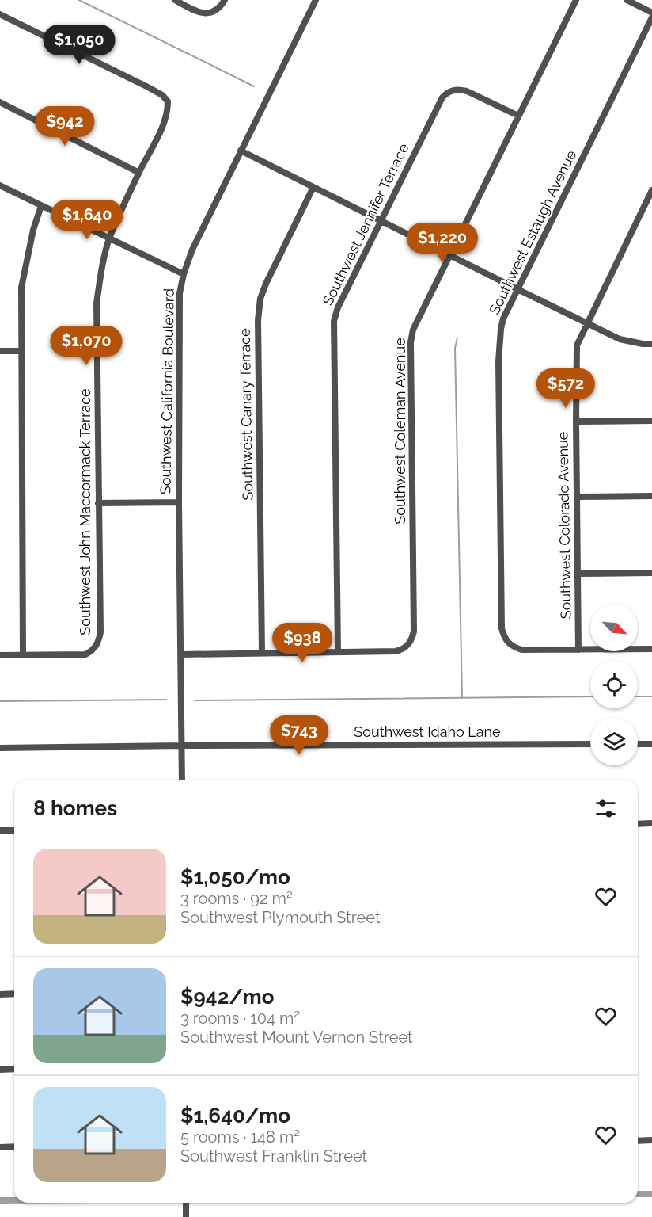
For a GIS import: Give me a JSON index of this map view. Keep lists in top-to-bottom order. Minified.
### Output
{"streets":{"street":["Southwest Jennifer Terrace","Southwest Estaugh Avenue","Southwest California Boulevard","Southwest Canary Terrace","Southwest Coleman Avenue","Southwest John Maccormack Terrace","Southwest Colorado Avenue","Southwest Idaho Lane"]},"crossings":[["Southwest Jennifer Terrace","Southwest Coleman Avenue"],["Southwest Estaugh Avenue","Southwest Colorado Avenue"],["Southwest California Boulevard","Southwest Idaho Lane"]],"north":"bottom right","page":{"price":["$1,050","$942","$1,640","$1,220","$1,070","$572","$938","$743"],"heading":"8 homes","list":[{"name":"$1,050/mo","note":"3 rooms · 92 m² · Southwest Plymouth Street"},{"name":"$942/mo","note":"3 rooms · 104 m² · Southwest Mount Vernon Street"},{"name":"$1,640/mo","note":"5 rooms · 148 m² · Southwest Franklin Street"}]}}
